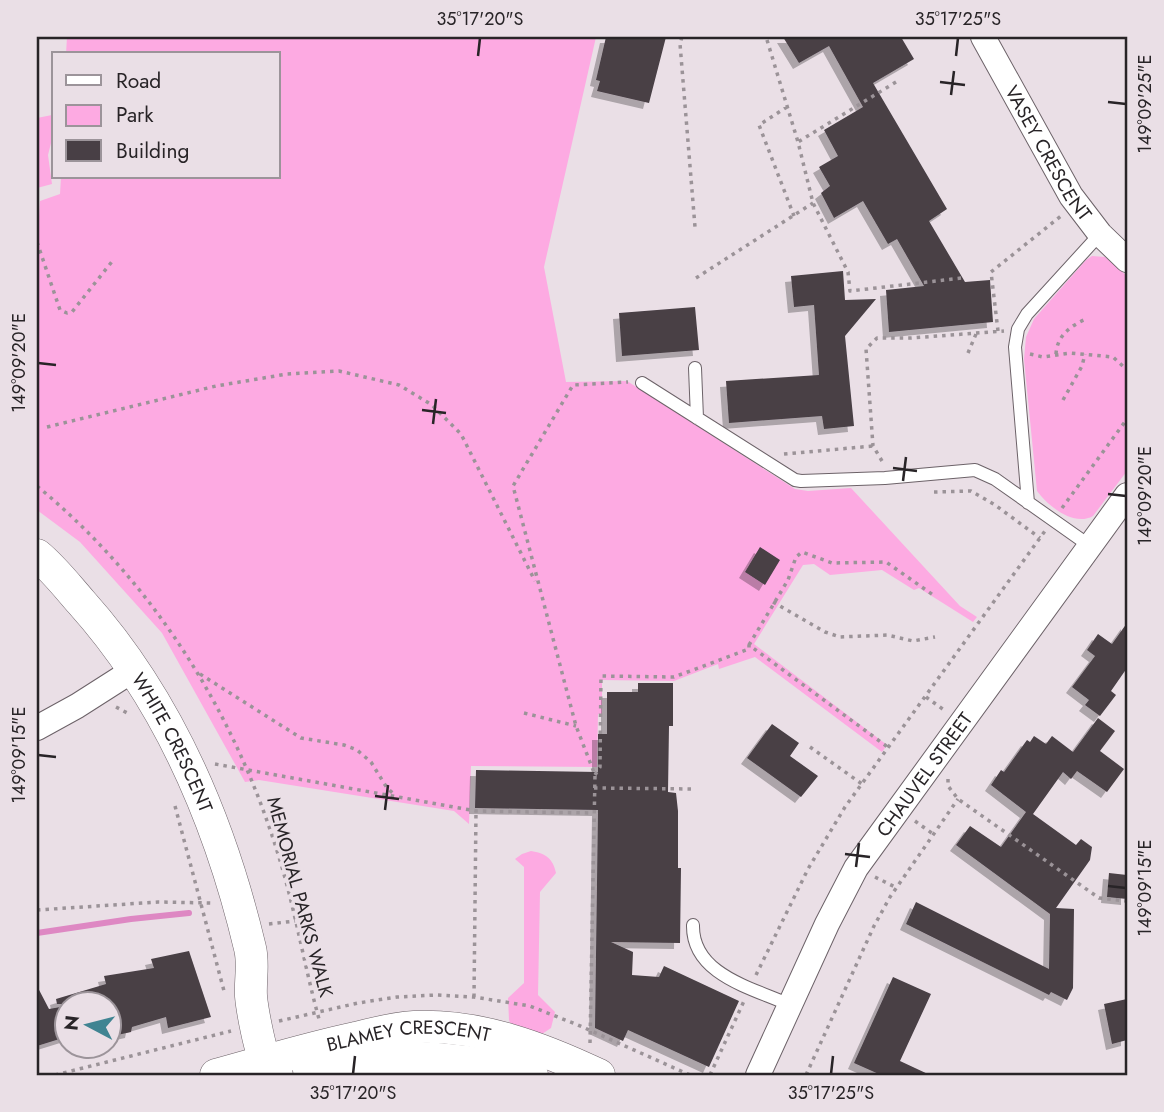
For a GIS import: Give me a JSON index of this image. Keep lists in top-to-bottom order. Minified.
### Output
{"streets":{"street":["VASEY CRESCENT","WHITE CRESCENT","CHAUVEL STREET","BLAMEY CRESCENT"],"path":["MEMORIAL PARKS WALK"]},"crossings":[["WHITE CRESCENT","BLAMEY CRESCENT"]],"legend":["Road","Park","Building"],"north":"left","coordinates":["35°17'20\"S","35°17'25\"S","149°09'25\"E","149°09'20\"E","149°09'15\"E"]}
